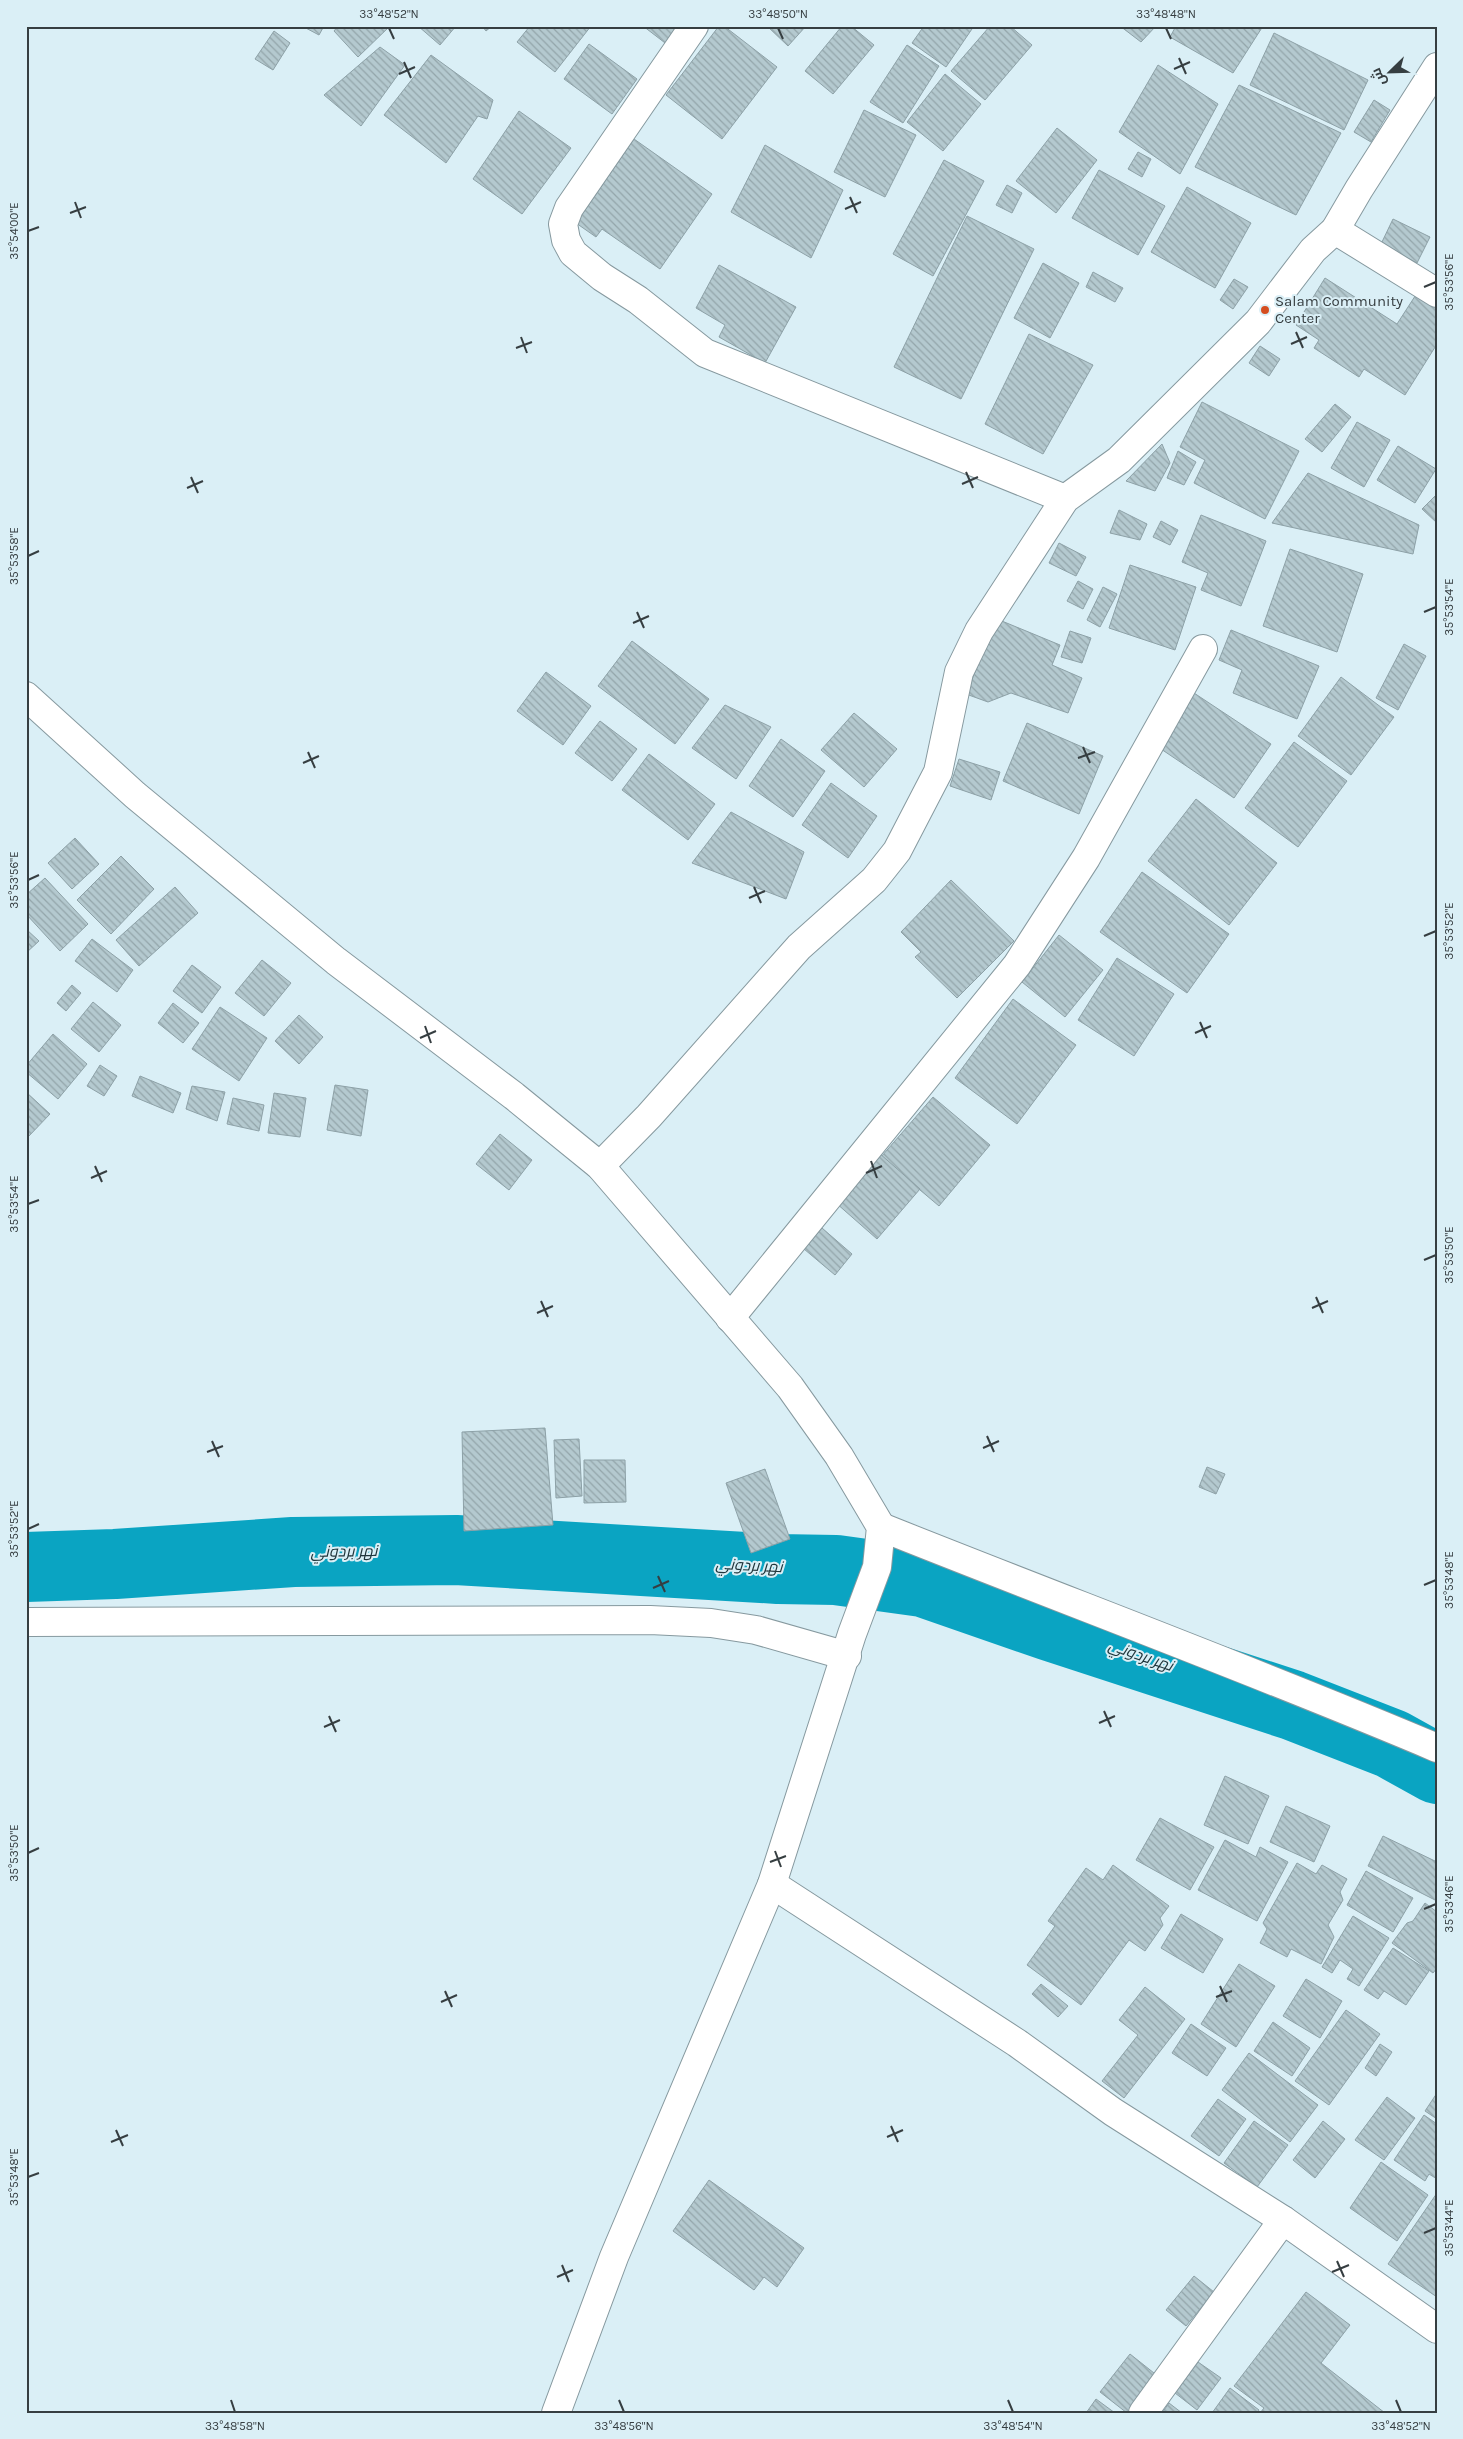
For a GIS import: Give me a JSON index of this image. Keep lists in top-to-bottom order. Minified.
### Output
{"water":["نهر بردوني"],"places":["Salam Community Center"],"north":"bottom left","coordinates":["33°48'52\"N","33°48'50\"N","33°48'48\"N","35°54'00\"E","35°53'56\"E","35°53'58\"E","35°53'54\"E","35°53'52\"E","35°53'50\"E","35°53'48\"E","35°53'46\"E","35°53'44\"E","33°48'58\"N","33°48'56\"N","33°48'54\"N"]}
